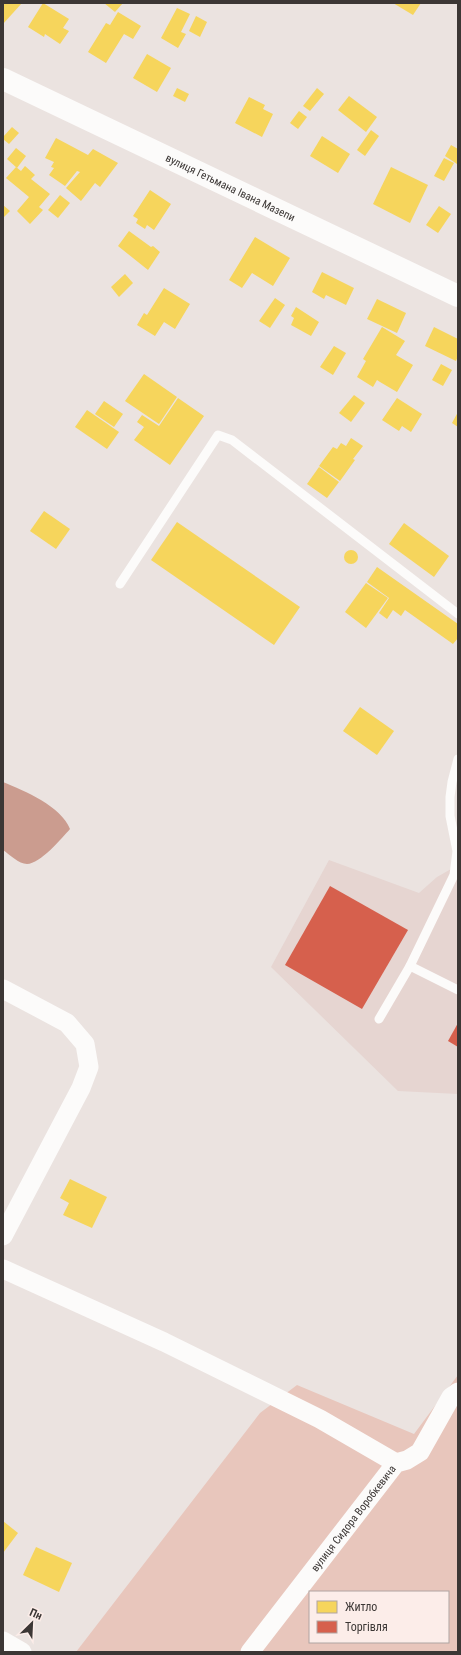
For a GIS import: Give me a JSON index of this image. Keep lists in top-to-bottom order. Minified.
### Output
{"streets":{"main road":["вулиця Гетьмана Івана Мазепи"],"street":["вулиця Сидора Воробкевича"]},"legend":["Житло","Торгівля"],"north":"top right"}
